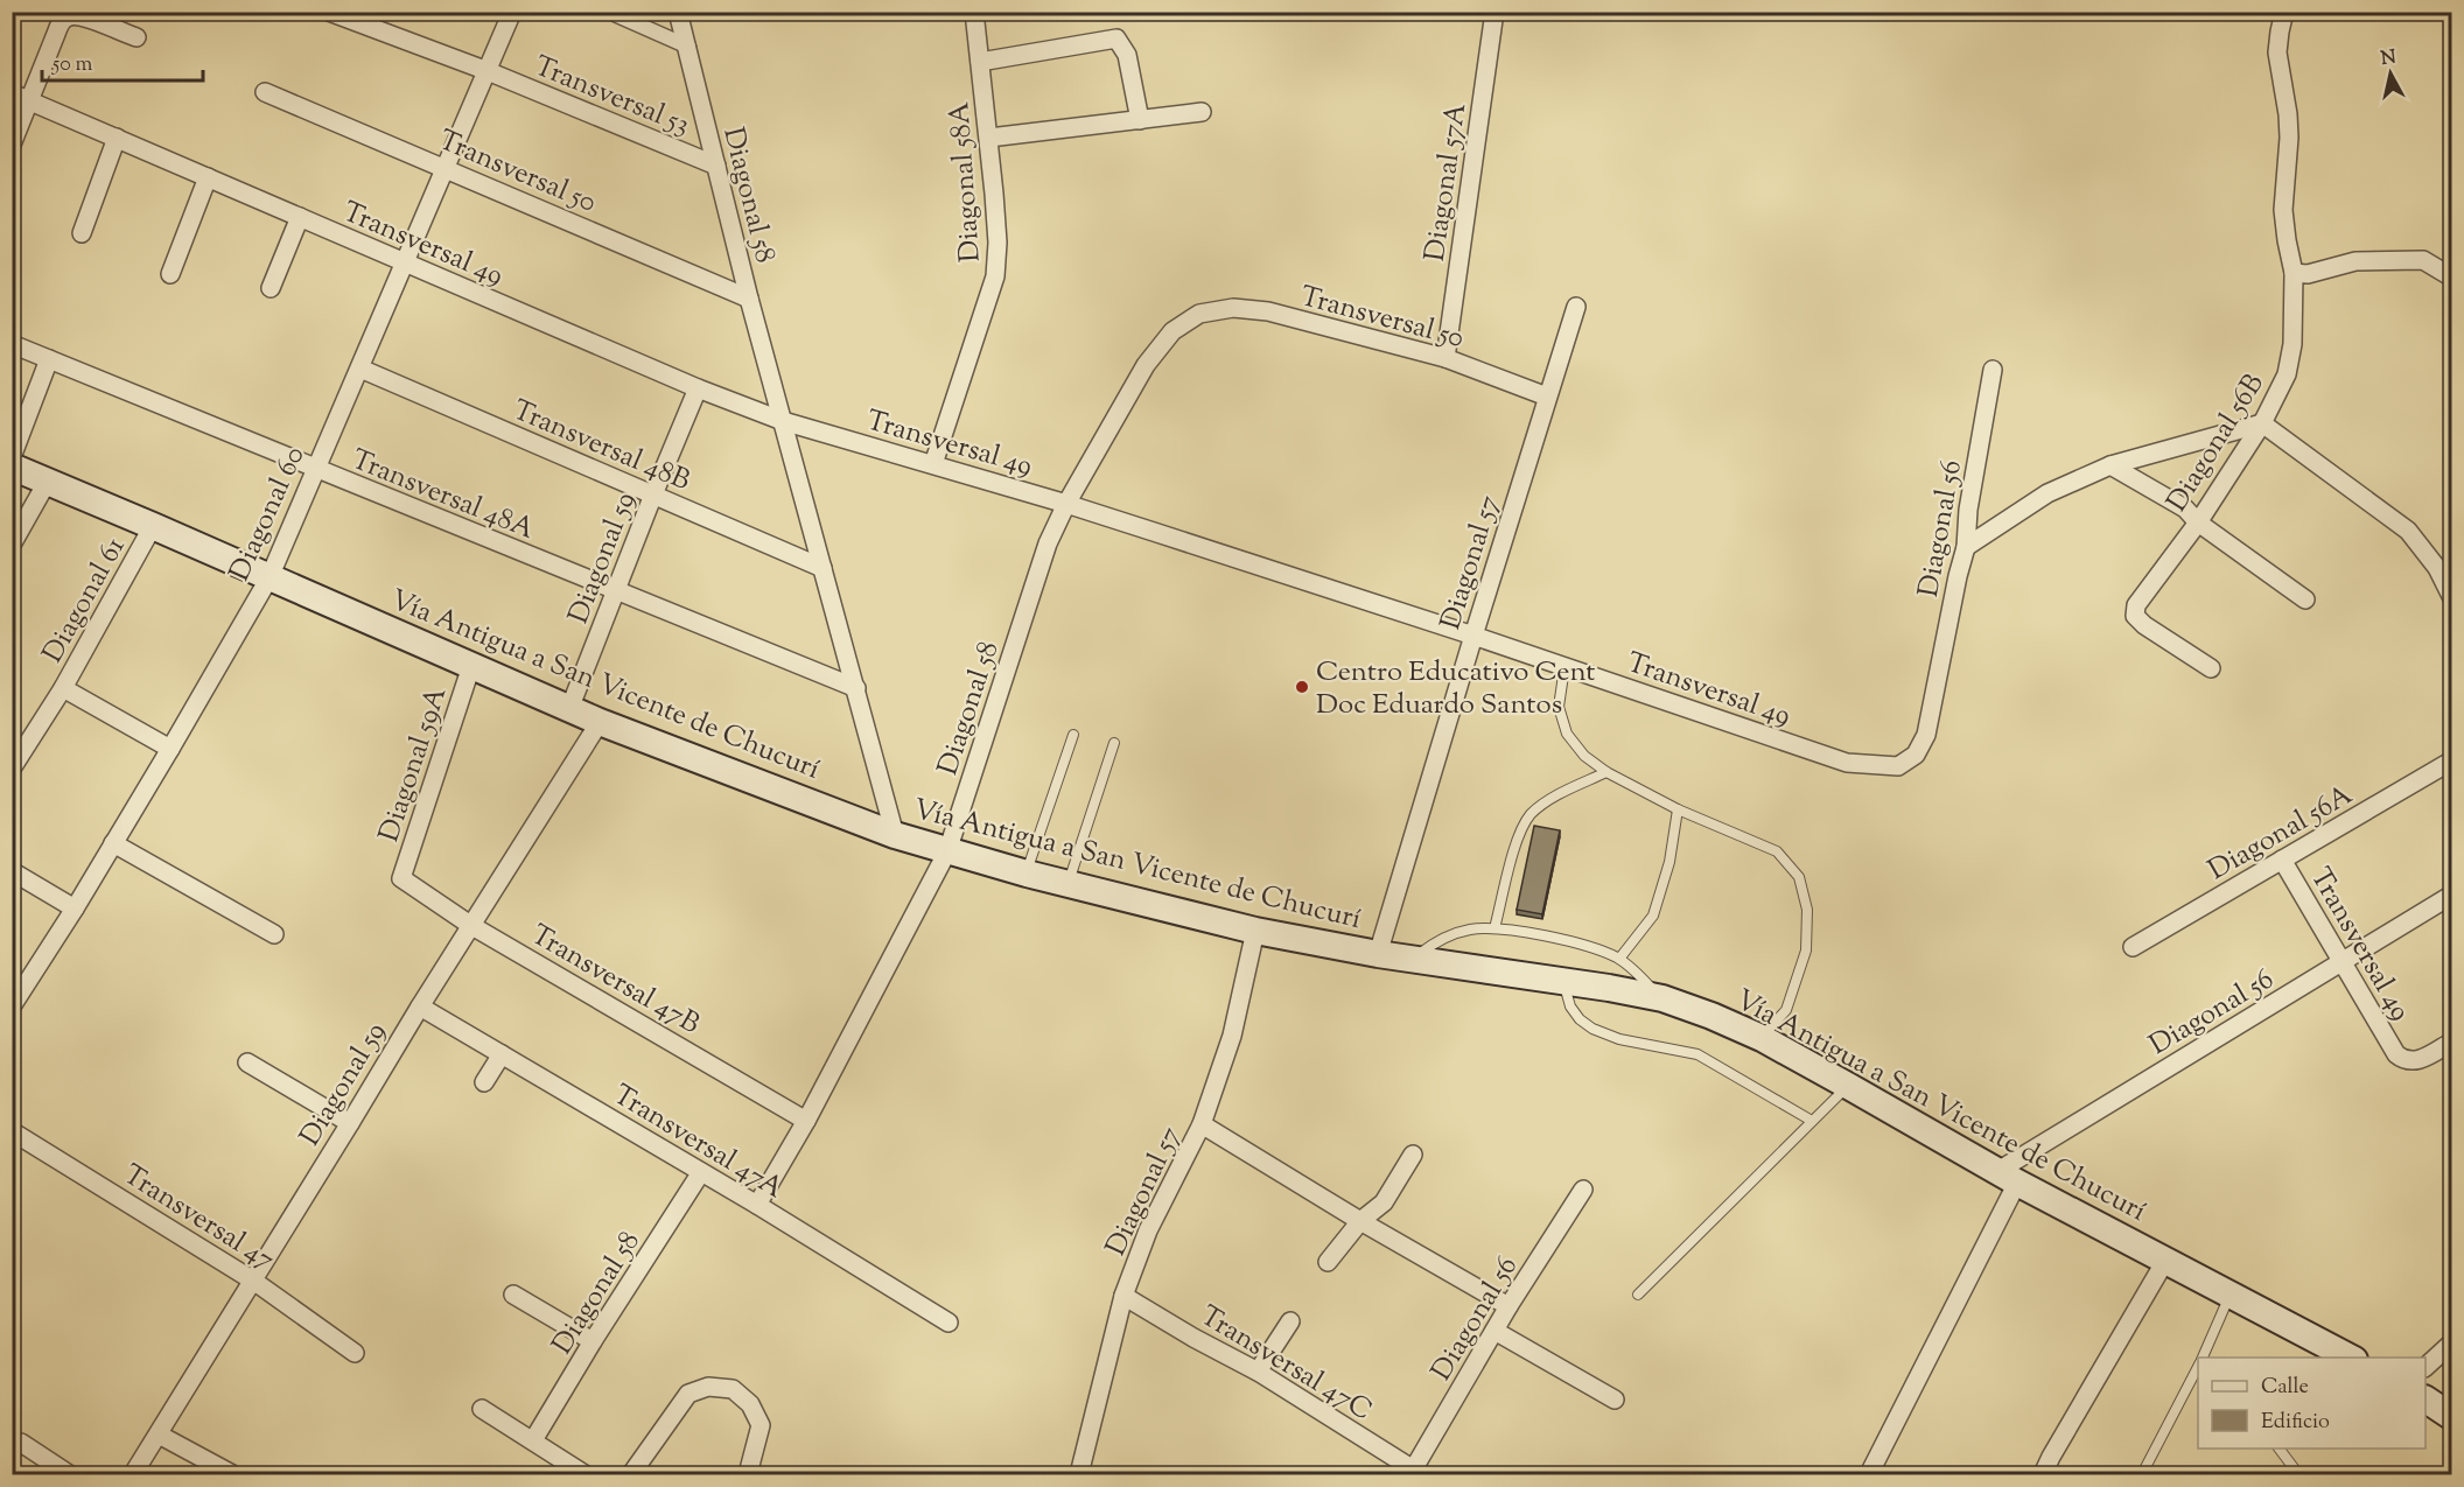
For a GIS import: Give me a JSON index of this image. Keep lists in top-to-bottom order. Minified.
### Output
{"streets":{"main road":["Vía Antigua a San Vicente de Chucurí"],"street":["Transversal 53","Transversal 50","Diagonal 58A","Diagonal 57A","Diagonal 58","Transversal 49","Diagonal 56B","Transversal 48B","Transversal 48A","Diagonal 60","Diagonal 56","Diagonal 59","Diagonal 57","Diagonal 61","Diagonal 59A","Diagonal 56A","Transversal 47B","Transversal 47A","Transversal 47","Transversal 47C"]},"crossings":[["Transversal 53","Diagonal 58"],["Transversal 53","Diagonal 60"],["Transversal 50","Diagonal 57A"],["Transversal 50","Diagonal 58"],["Transversal 50","Diagonal 60"],["Transversal 50","Diagonal 57"],["Diagonal 58A","Transversal 49"],["Diagonal 58","Transversal 49"],["Diagonal 58","Transversal 48B"],["Diagonal 58","Transversal 48A"],["Diagonal 58","Vía Antigua a San Vicente de Chucurí"],["Diagonal 58","Transversal 47B"],["Diagonal 58","Transversal 47A"],["Transversal 49","Diagonal 60"],["Transversal 49","Diagonal 56"],["Transversal 49","Diagonal 59"],["Transversal 49","Diagonal 57"],["Transversal 49","Diagonal 56A"],["Transversal 48B","Diagonal 60"],["Transversal 48B","Diagonal 59"],["Transversal 48A","Diagonal 60"],["Transversal 48A","Diagonal 59"],["Diagonal 60","Vía Antigua a San Vicente de Chucurí"],["Diagonal 56","Vía Antigua a San Vicente de Chucurí"],["Diagonal 56","Transversal 47C"],["Diagonal 59","Vía Antigua a San Vicente de Chucurí"],["Diagonal 59","Transversal 47B"],["Diagonal 59","Transversal 47A"],["Diagonal 59","Transversal 47"],["Diagonal 57","Vía Antigua a San Vicente de Chucurí"],["Diagonal 57","Transversal 47C"],["Diagonal 61","Vía Antigua a San Vicente de Chucurí"],["Vía Antigua a San Vicente de Chucurí","Diagonal 59A"],["Diagonal 59A","Transversal 47B"]],"places":["Centro Educativo Cent Doc Eduardo Santos"],"legend":["Calle","Edificio"],"scale_bar":"50 m","north":"top"}
